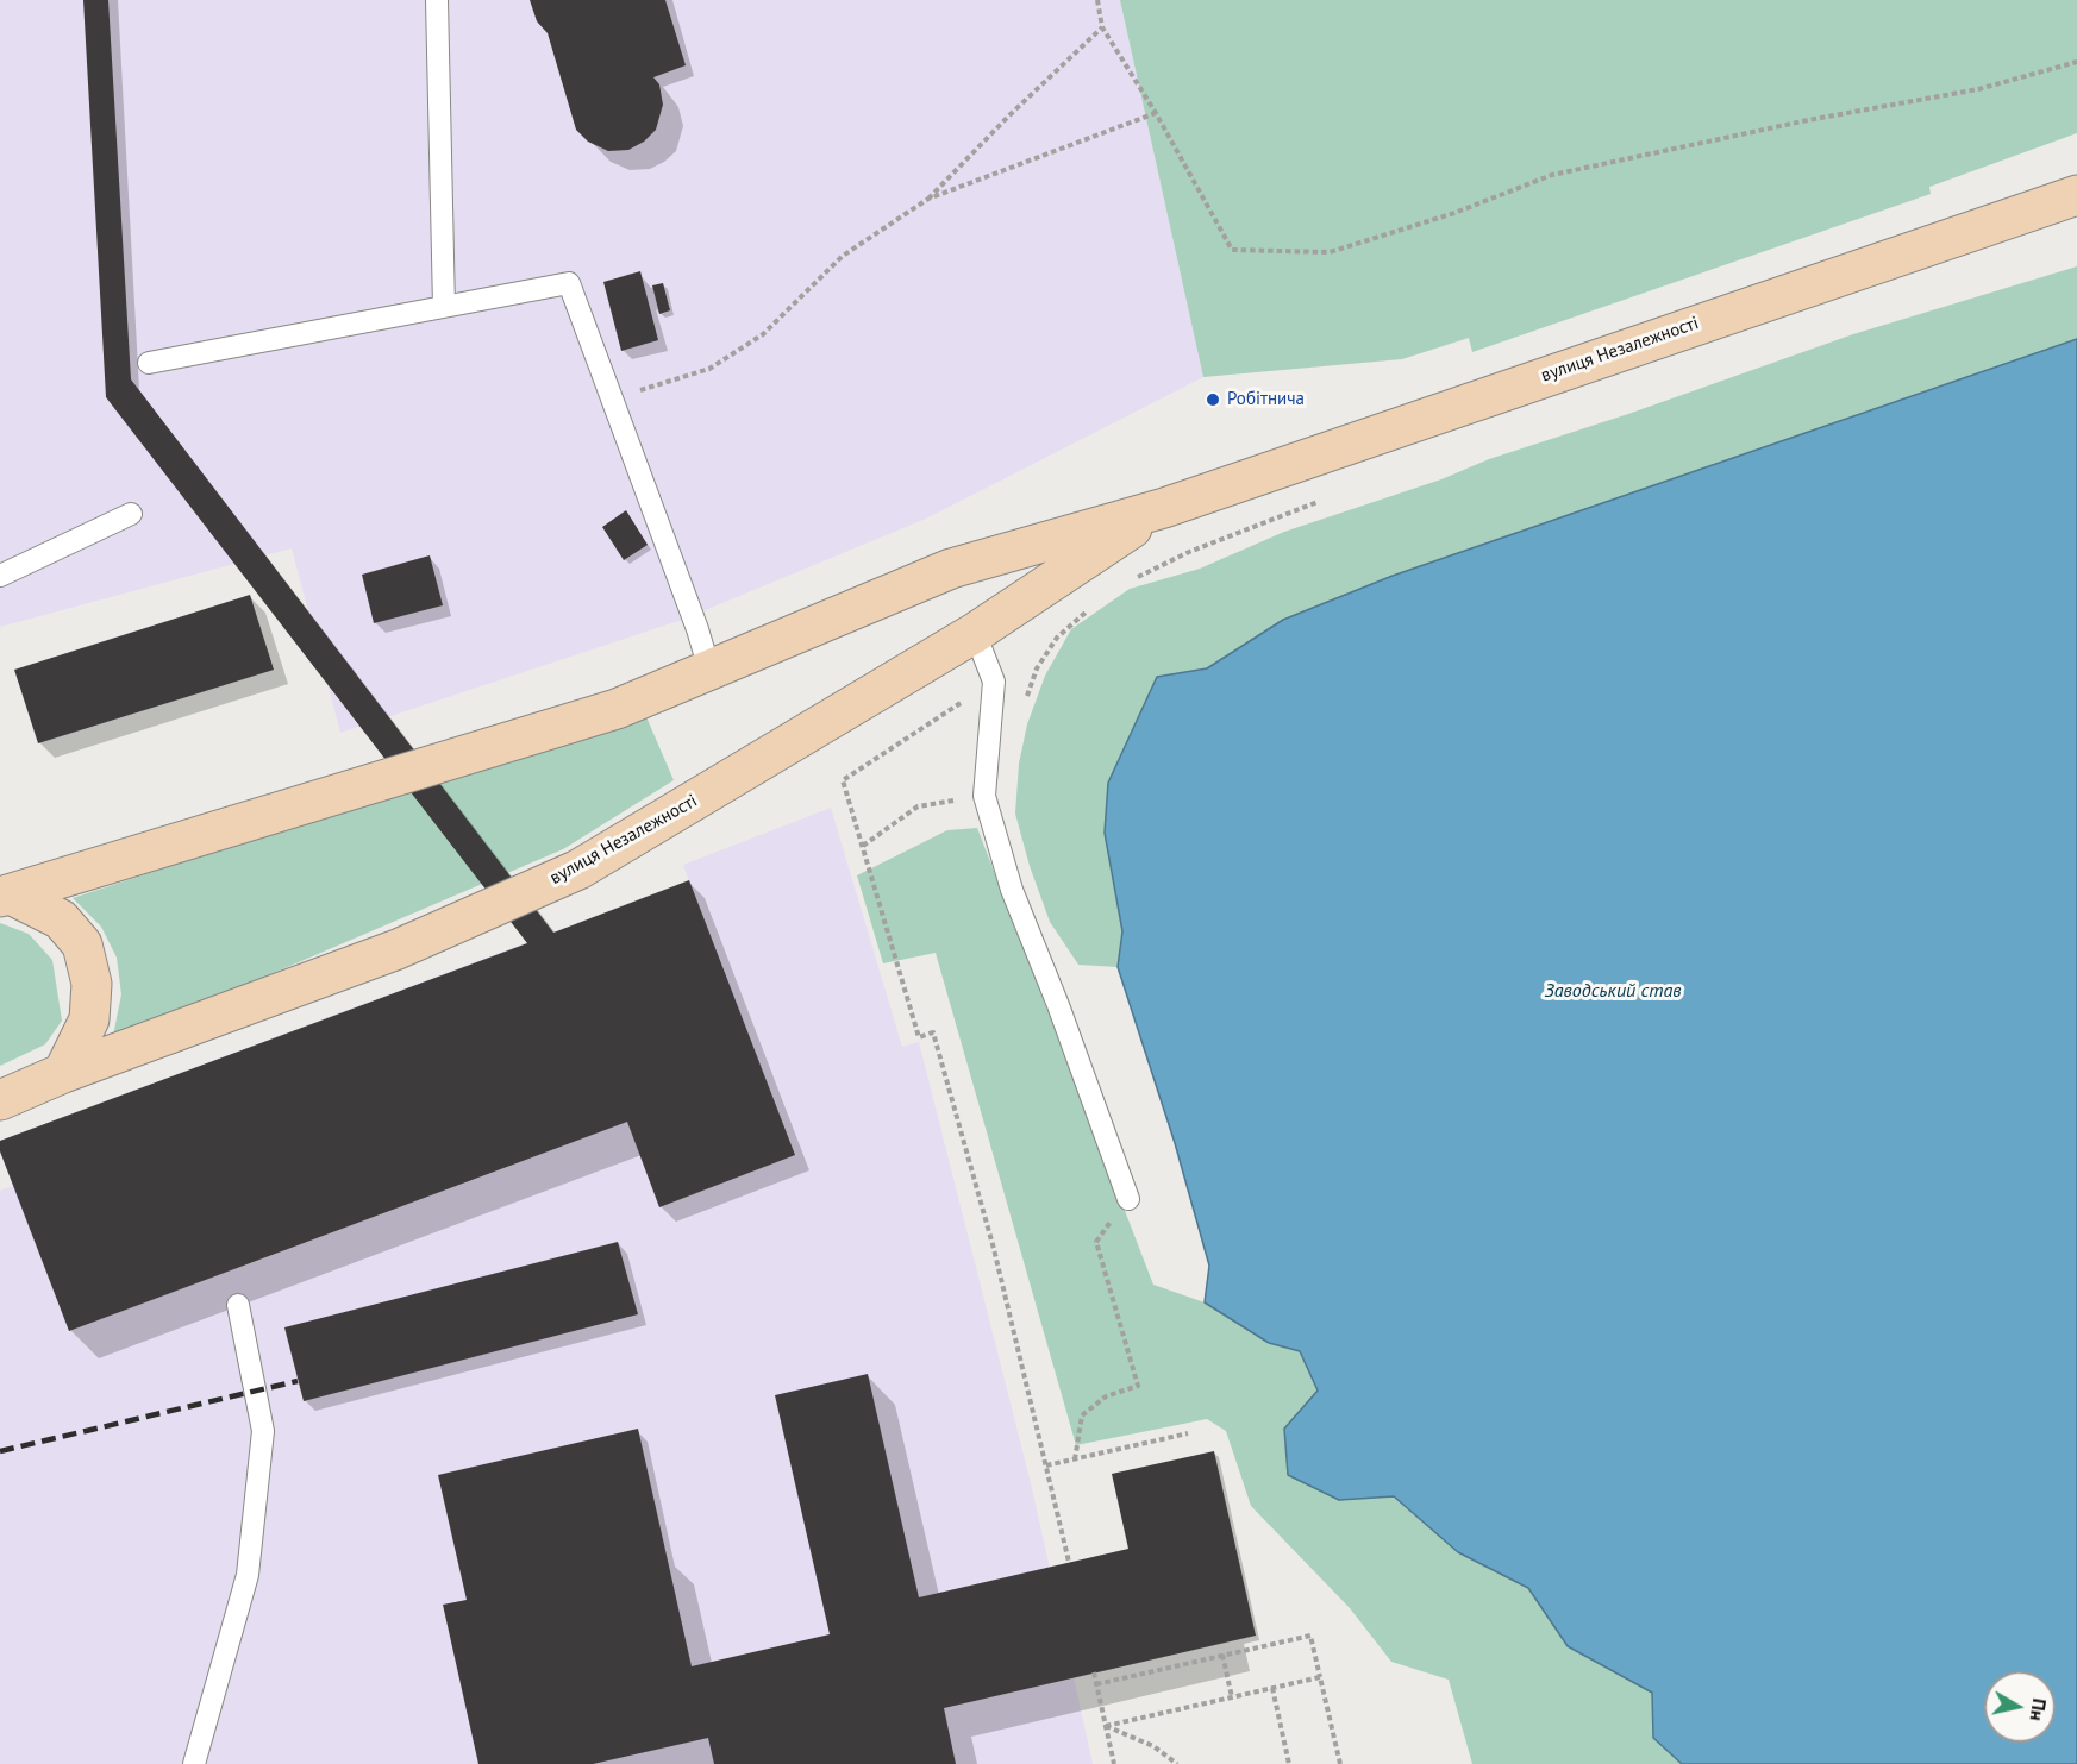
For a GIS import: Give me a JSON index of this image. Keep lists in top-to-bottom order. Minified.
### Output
{"streets":{"main road":["вулиця Незалежності"]},"water":["Заводський став"],"places":["Робітнича"],"north":"right"}
